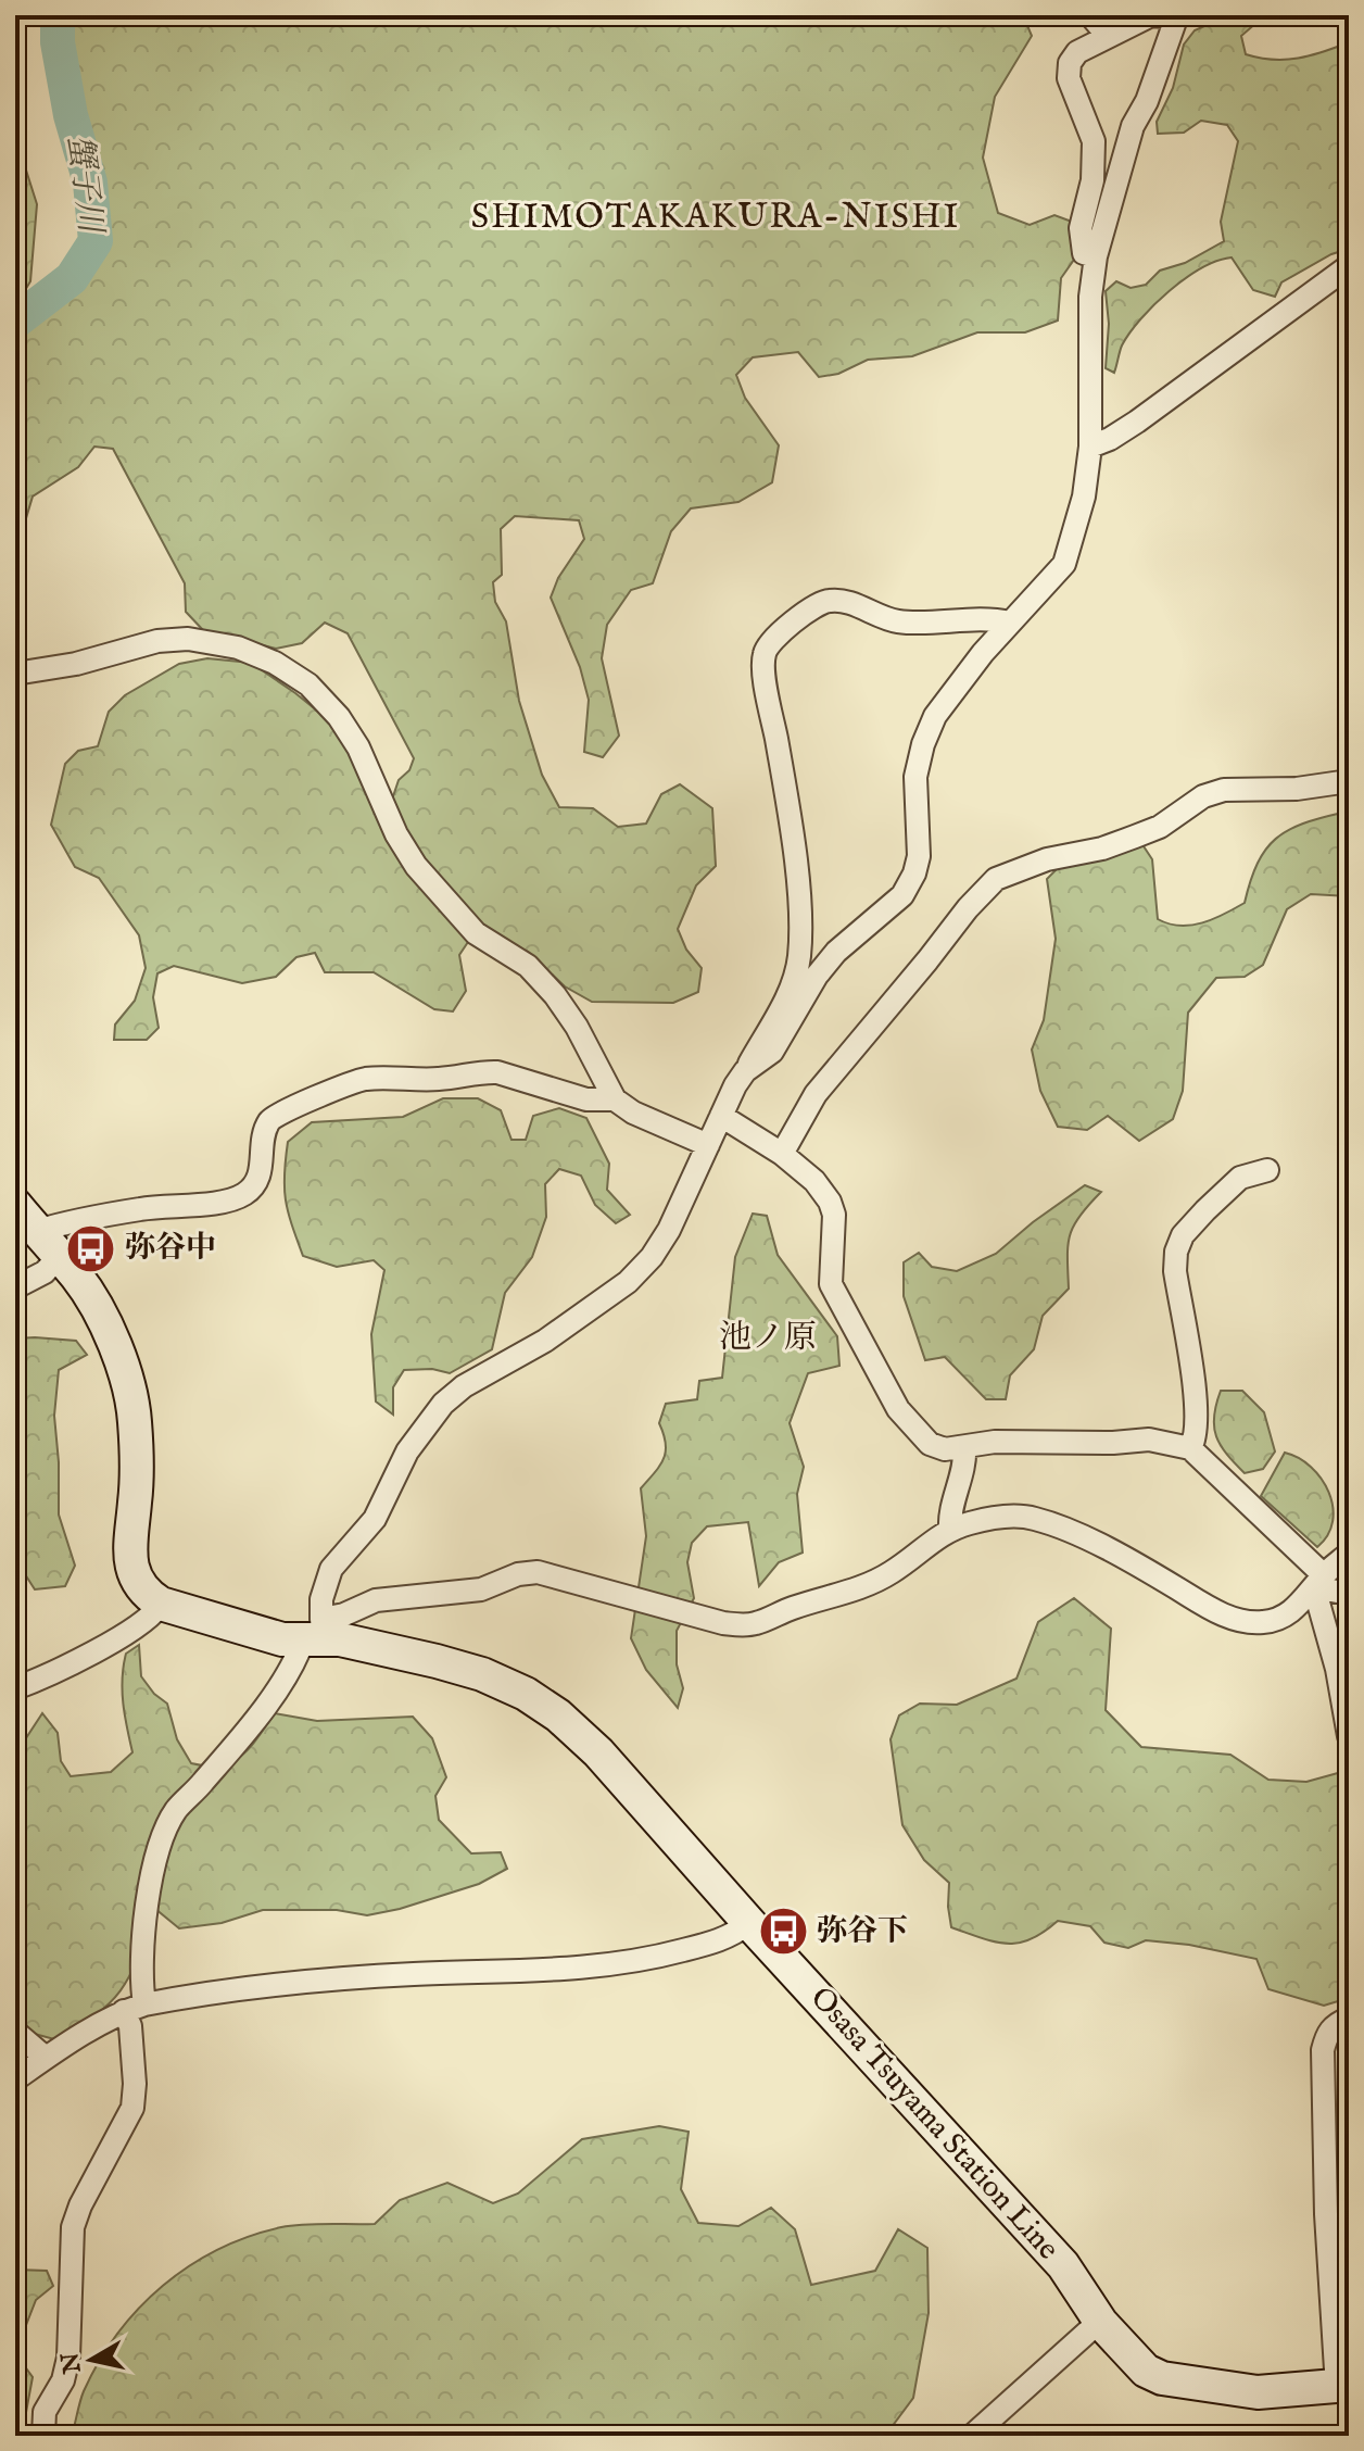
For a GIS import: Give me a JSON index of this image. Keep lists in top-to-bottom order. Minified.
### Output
{"streets":{"main road":["Osasa Tsuyama Station Line"]},"districts":["SHIMOTAKAKURA-NISHI","池ノ原"],"water":["蟹子川"],"places":{"bus stop":["弥谷中","弥谷下"]},"north":"left"}
